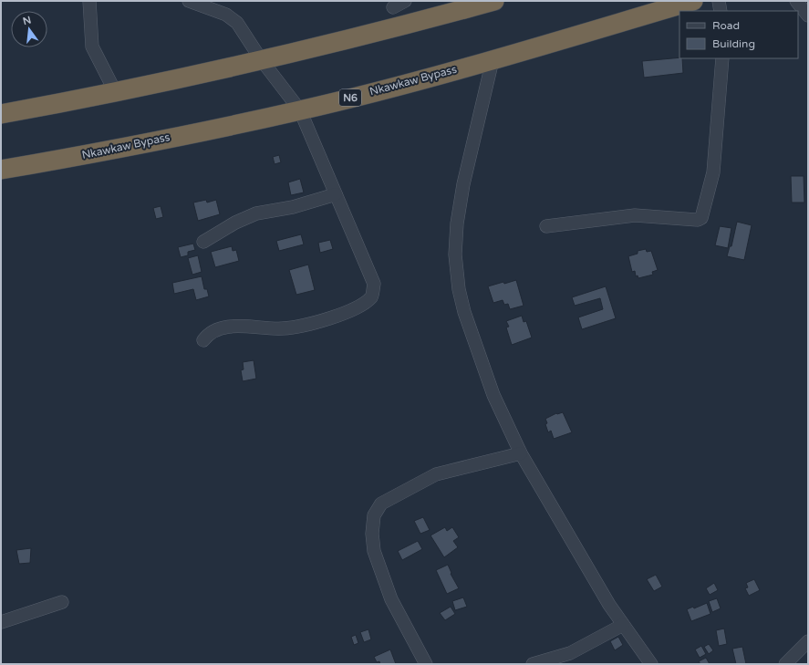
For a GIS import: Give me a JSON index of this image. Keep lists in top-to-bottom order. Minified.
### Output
{"streets":{"highway":["Nkawkaw Bypass","N6"]},"legend":["Road","Building"],"north":"top"}
